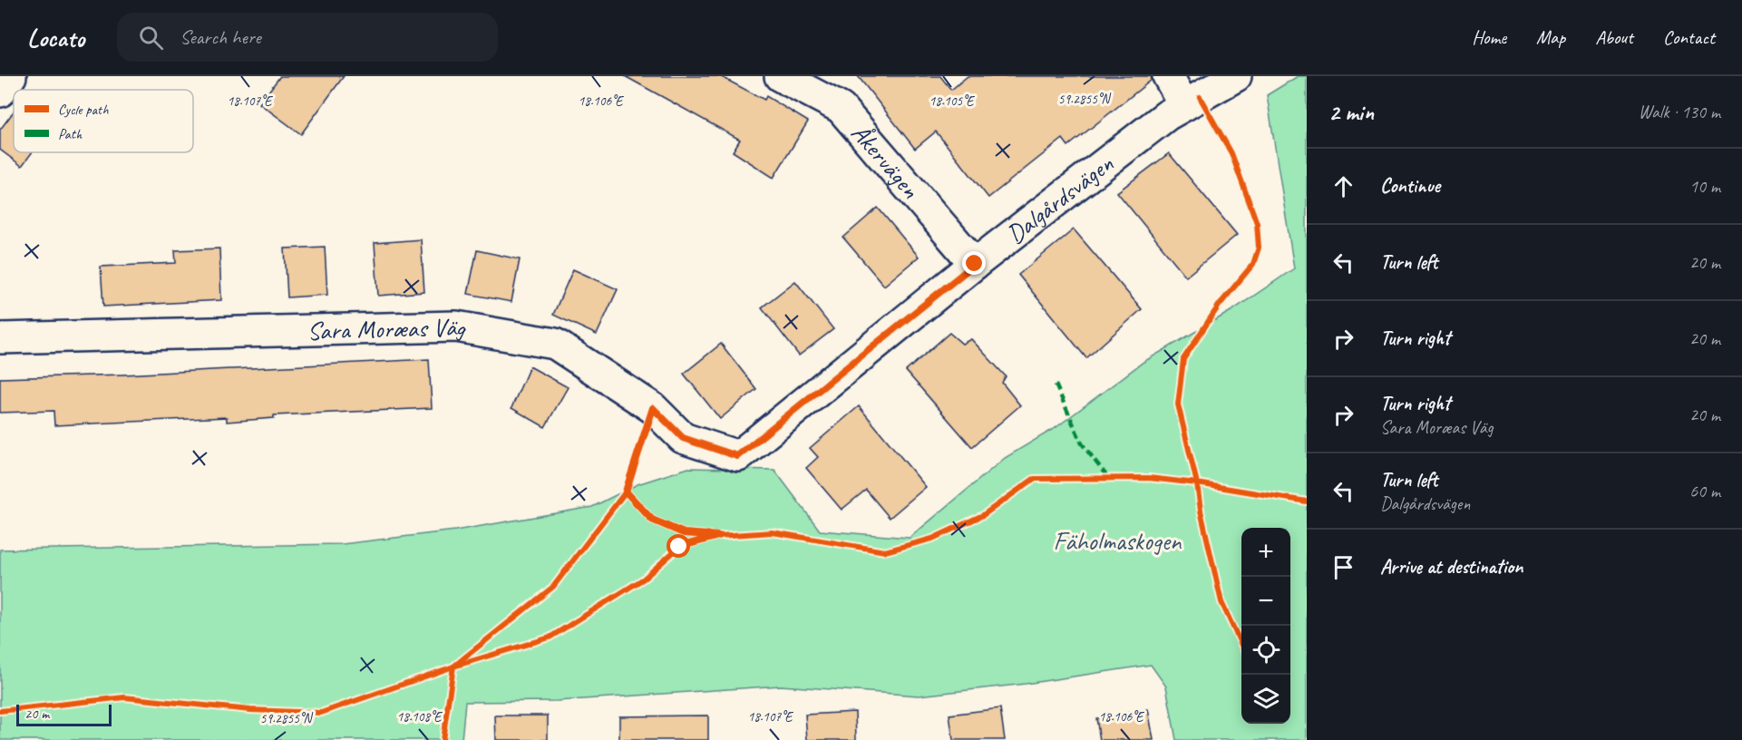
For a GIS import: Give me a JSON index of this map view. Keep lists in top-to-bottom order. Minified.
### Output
{"streets":{"street":["Åkervägen","Dalgårdsvägen","Sara Moræas Väg"]},"crossings":[["Åkervägen","Dalgårdsvägen"],["Dalgårdsvägen","Sara Moræas Väg"]],"parks":["Fäholmaskogen"],"legend":["Cycle path","Path"],"scale_bar":"20 m","page":{"header":"Locato","search":"Search here","nav":["Home","Map","About","Contact"],"heading":["2 min","Walk · 130 m"],"list":[["Continue","10 m"],["Turn left","20 m"],["Turn right","20 m"],["Turn right","Sara Moræas Väg","20 m"],["Turn left","Dalgårdsvägen","60 m"],"Arrive at destination"],"map_buttons":["+","−"],"scale":"20 m"},"coordinates":["59.2855°N","18.107°E","18.106°E","18.105°E","18.108°E"]}
